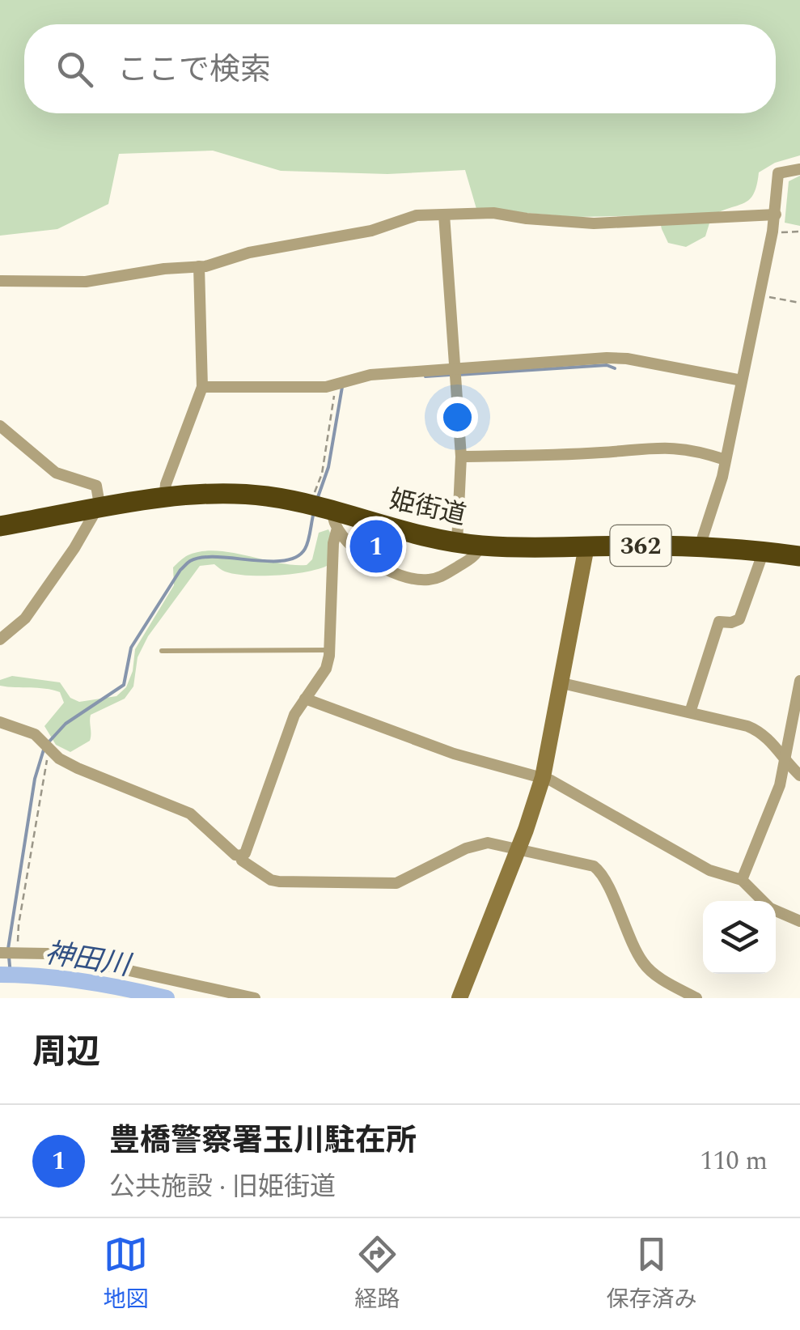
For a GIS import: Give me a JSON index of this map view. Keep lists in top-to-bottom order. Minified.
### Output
{"streets":{"highway":["姫街道","362"]},"water":["神田川"],"page":{"search":"ここで検索","pins":"1","heading":"周辺","list":[{"mark":"1","name":"豊橋警察署玉川駐在所","note":"公共施設 · 旧姫街道","value":"110 m"}],"nav":["地図","経路","保存済み"]}}
